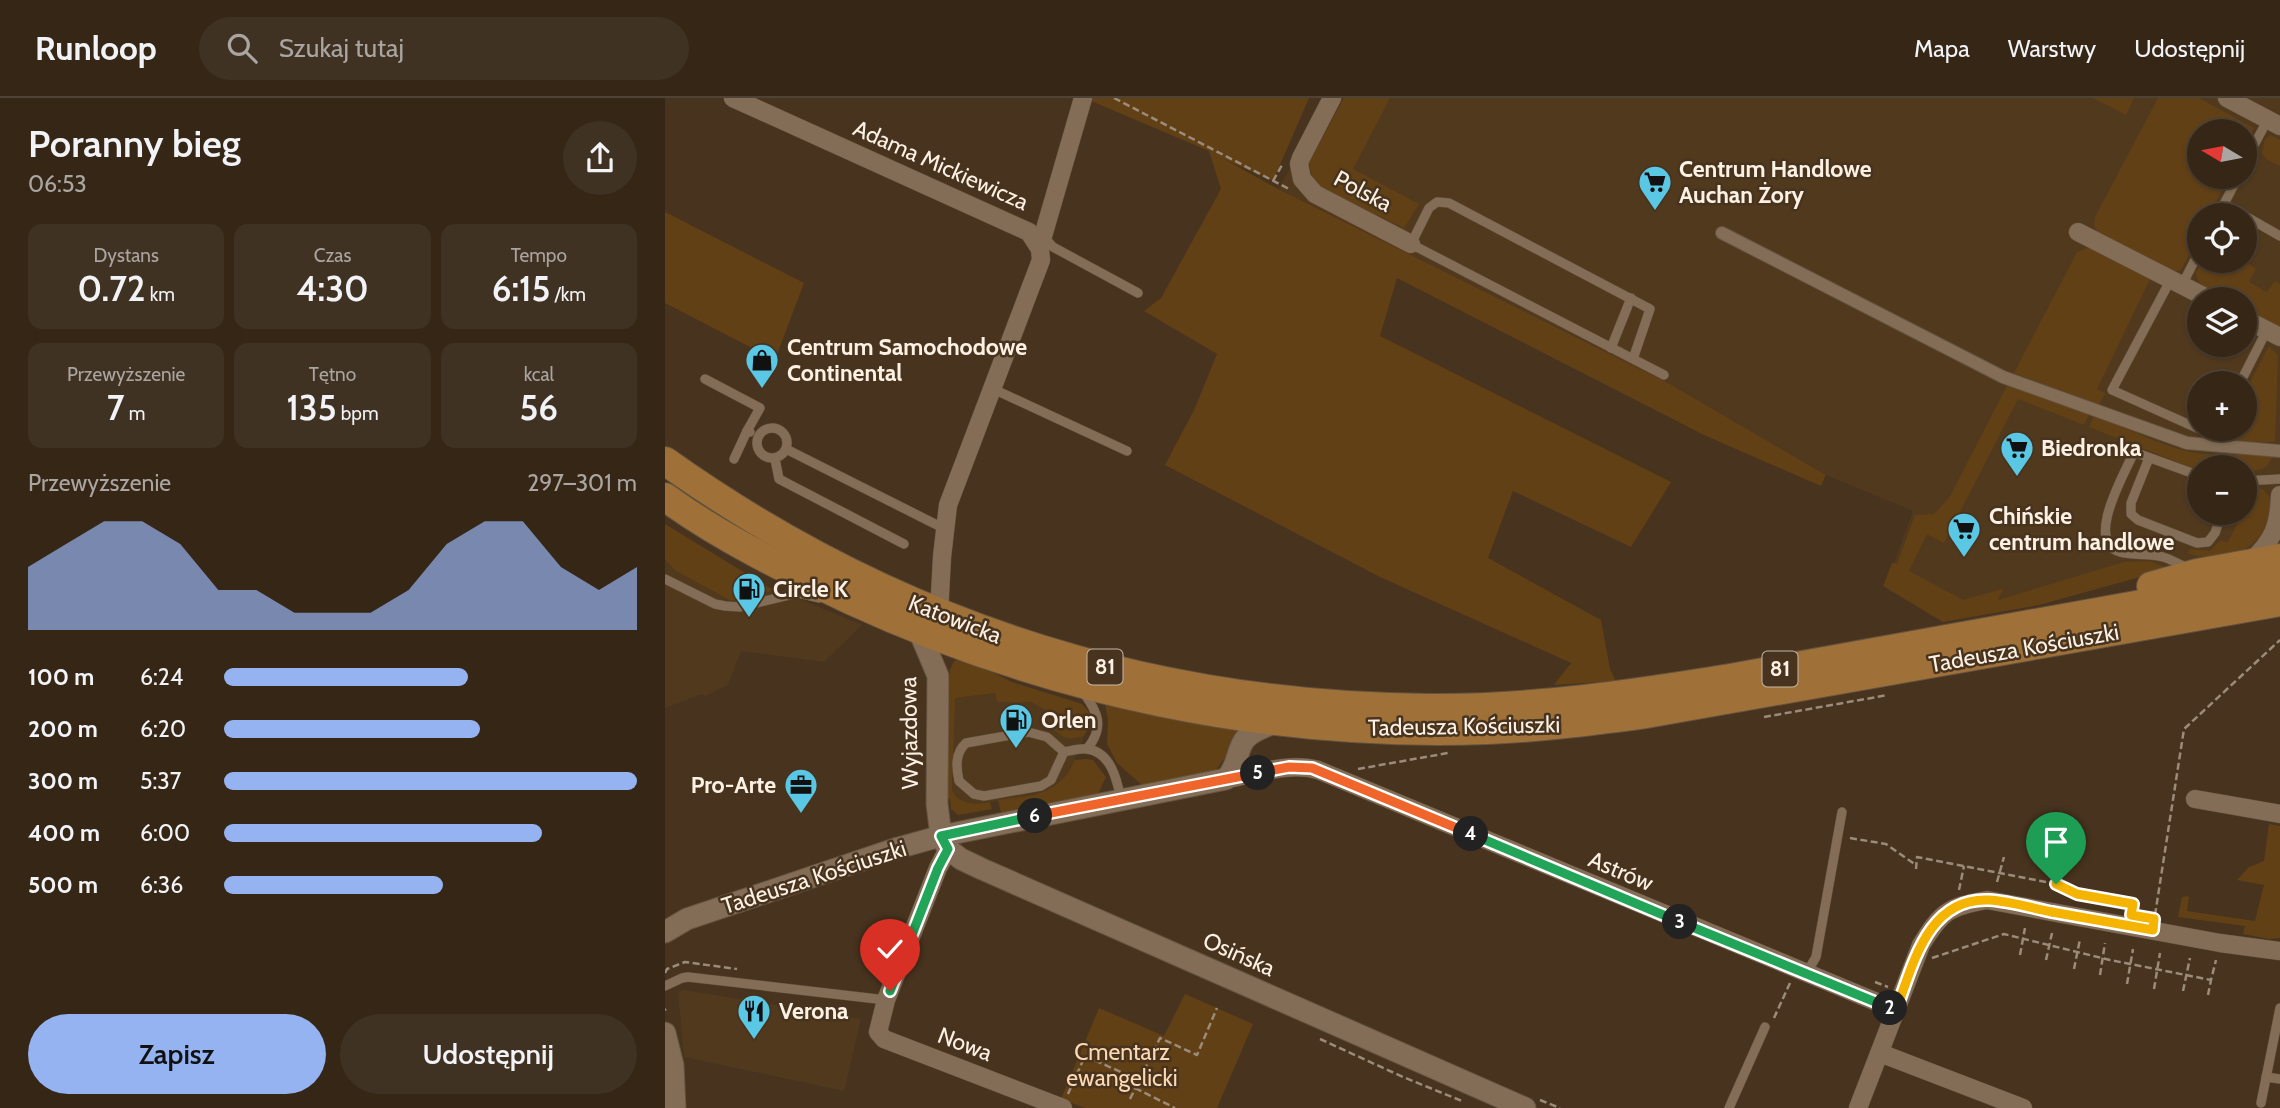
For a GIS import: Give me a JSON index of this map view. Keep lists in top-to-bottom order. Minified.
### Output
{"streets":{"main road":["Katowicka","Tadeusza Kościuszki","81"],"street":["Adama Mickiewicza","Polska","Wyjazdowa","Astrów","Osińska","Nowa"]},"crossings":[["Adama Mickiewicza","Katowicka"],["Adama Mickiewicza","Wyjazdowa"],["Katowicka","Tadeusza Kościuszki"],["Katowicka","Wyjazdowa"],["Tadeusza Kościuszki","Wyjazdowa"],["Tadeusza Kościuszki","Astrów"],["Tadeusza Kościuszki","Osińska"],["Tadeusza Kościuszki","Nowa"],["Wyjazdowa","Osińska"],["Wyjazdowa","Nowa"],["Osińska","Nowa"]],"parks":["Cmentarz ewangelicki"],"places":{"supermarket":["Centrum Handlowe Auchan Żory","Biedronka","Chińskie centrum handlowe"],"shop":["Centrum Samochodowe Continental"],"fuel station":["Circle K","Orlen"],"office":["Pro-Arte"],"restaurant":["Verona"]},"north":"left","page":{"header":"Runloop","search":"Szukaj tutaj","nav":["Mapa","Warstwy","Udostępnij"],"heading":["Poranny bieg","06:53"],"map_buttons":["+","−"],"stats":[["Dystans","0.72 km"],["Czas","4:30"],["Tempo","6:15 /km"],["Przewyższenie","7 m"],["Tętno","135 bpm"],["kcal","56"]],"chart":["Przewyższenie","297–301 m"],"list":[{"name":"100 m","note":"6:24"},{"name":"200 m","note":"6:20"},{"name":"300 m","note":"5:37"},{"name":"400 m","note":"6:00"},{"name":"500 m","note":"6:36"}],"pins":["5","6","4","3","2"],"buttons":["Zapisz","Udostępnij"]}}
